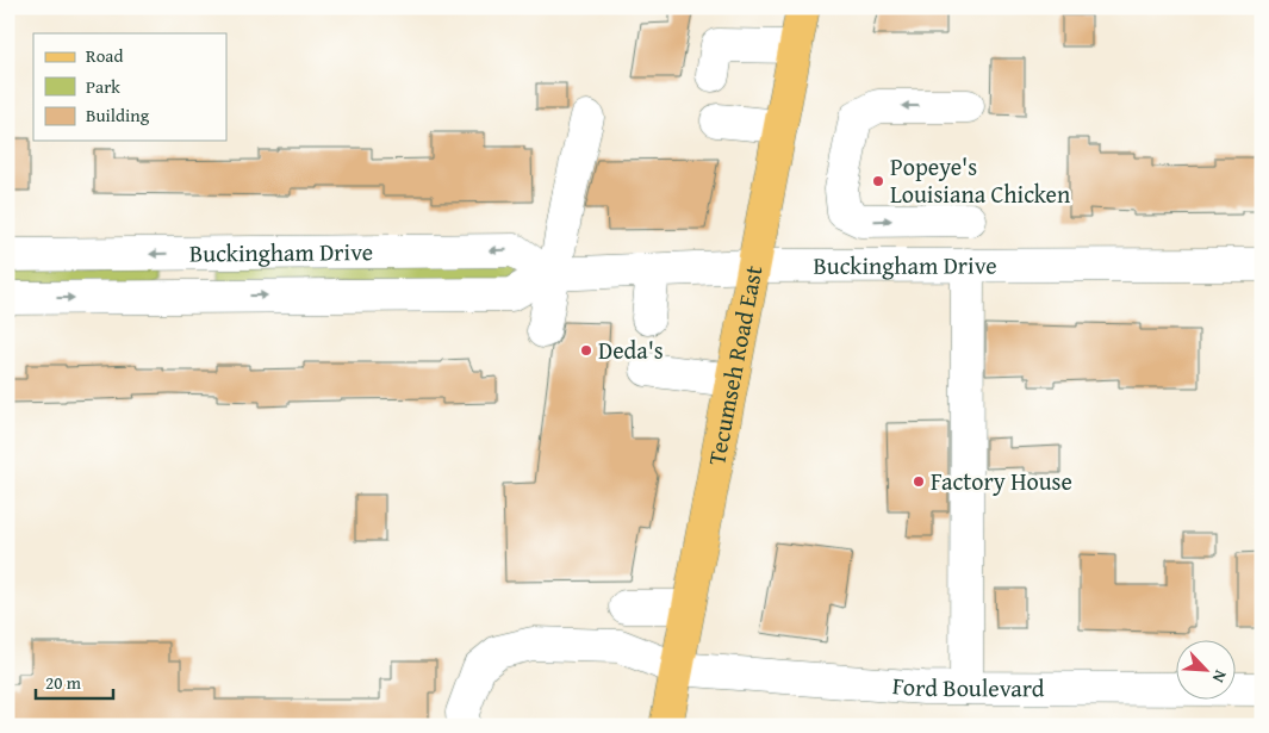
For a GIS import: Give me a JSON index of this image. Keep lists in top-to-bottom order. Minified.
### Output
{"streets":{"main road":["Tecumseh Road East"],"street":["Buckingham Drive","Ford Boulevard"]},"crossings":[["Buckingham Drive","Tecumseh Road East"],["Tecumseh Road East","Ford Boulevard"]],"places":["Popeye's Louisiana Chicken","Deda's","Factory House"],"legend":["Road","Park","Building"],"scale_bar":"20 m","north":"bottom right"}
